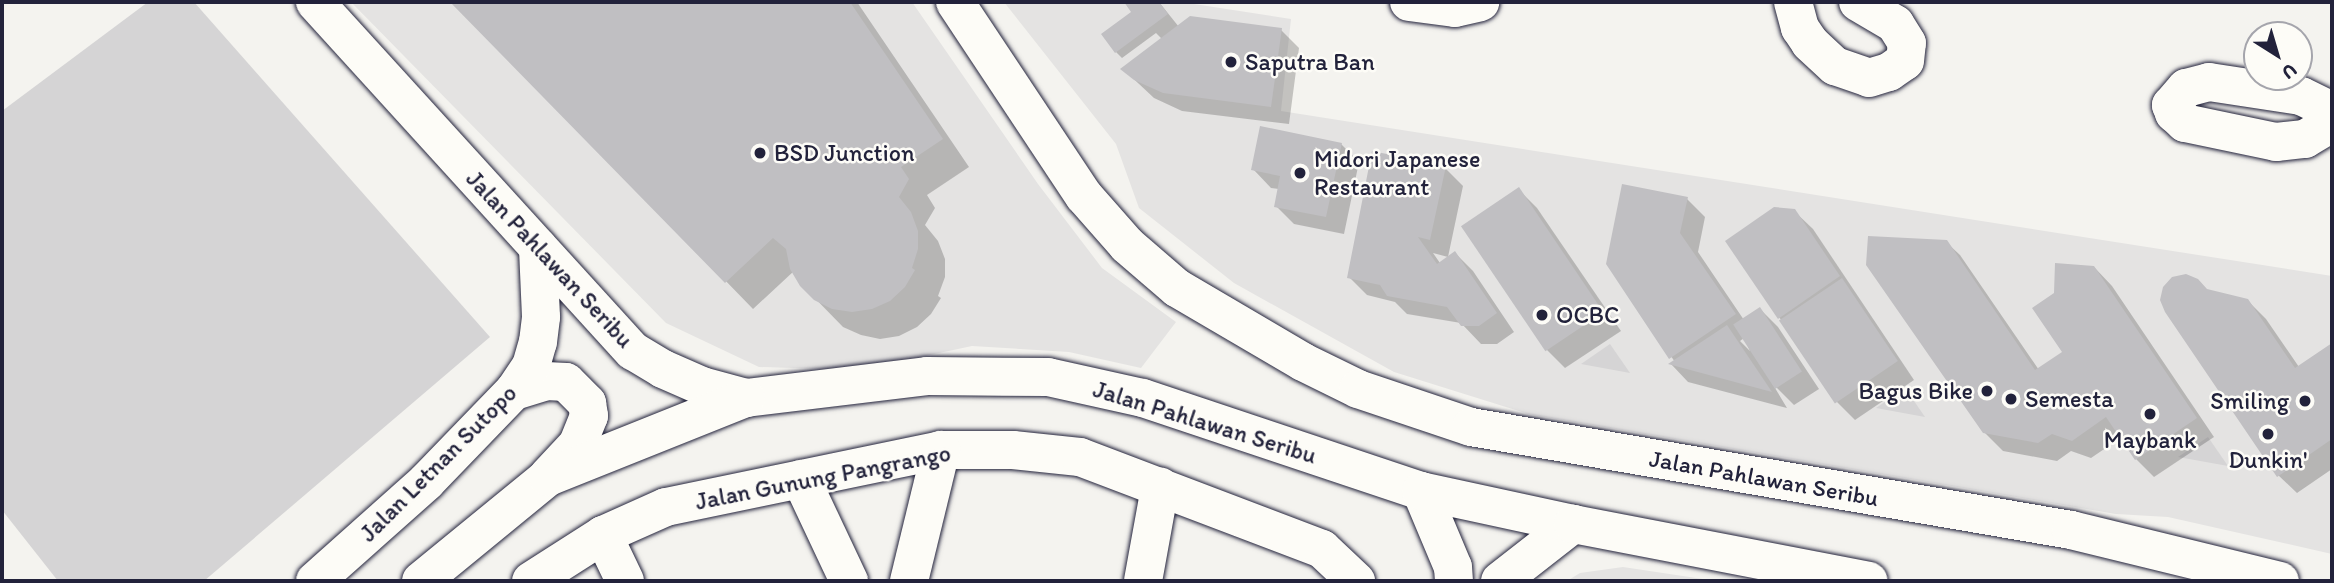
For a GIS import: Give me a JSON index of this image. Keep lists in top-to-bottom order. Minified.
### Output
{"streets":{"main road":["Jalan Pahlawan Seribu","Jalan Letnan Sutopo","Jalan Gunung Pangrango"]},"crossings":[["Jalan Pahlawan Seribu","Jalan Letnan Sutopo"]],"places":["Saputra Ban","BSD Junction","Midori Japanese Restaurant","OCBC","Bagus Bike","Semesta","Smiling","Maybank","Dunkin'"],"north":"bottom right"}
